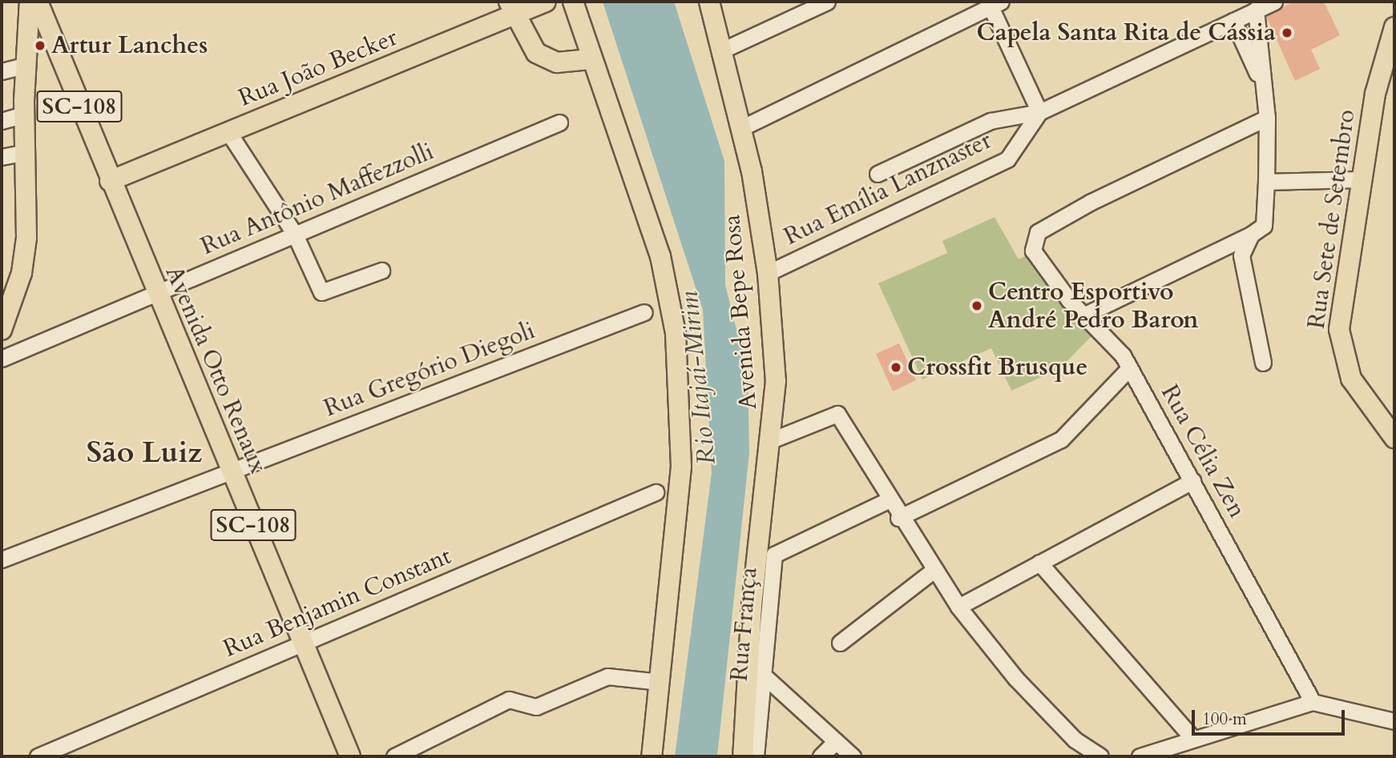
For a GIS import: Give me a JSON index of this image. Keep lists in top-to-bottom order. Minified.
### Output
{"streets":{"main road":["Rua João Becker","SC-108","Rua Sete de Setembro","Avenida Bepe Rosa","Avenida Otto Renaux"],"street":["Rua Emília Lanznaster","Rua Antônio Maffezzolli","Rua Gregório Diegoli","Rua Célia Zen","Rua Benjamin Constant","Rua França"]},"crossings":[["Rua João Becker","Avenida Otto Renaux"],["Rua Emília Lanznaster","Avenida Bepe Rosa"],["Rua Antônio Maffezzolli","Avenida Otto Renaux"],["Avenida Otto Renaux","Rua Gregório Diegoli"],["Avenida Otto Renaux","Rua Benjamin Constant"]],"districts":["São Luiz"],"water":["Rio Itajaí-Mirim"],"places":["Capela Santa Rita de Cássia","Artur Lanches","Centro Esportivo André Pedro Baron","Crossfit Brusque"],"scale_bar":"100 m"}
